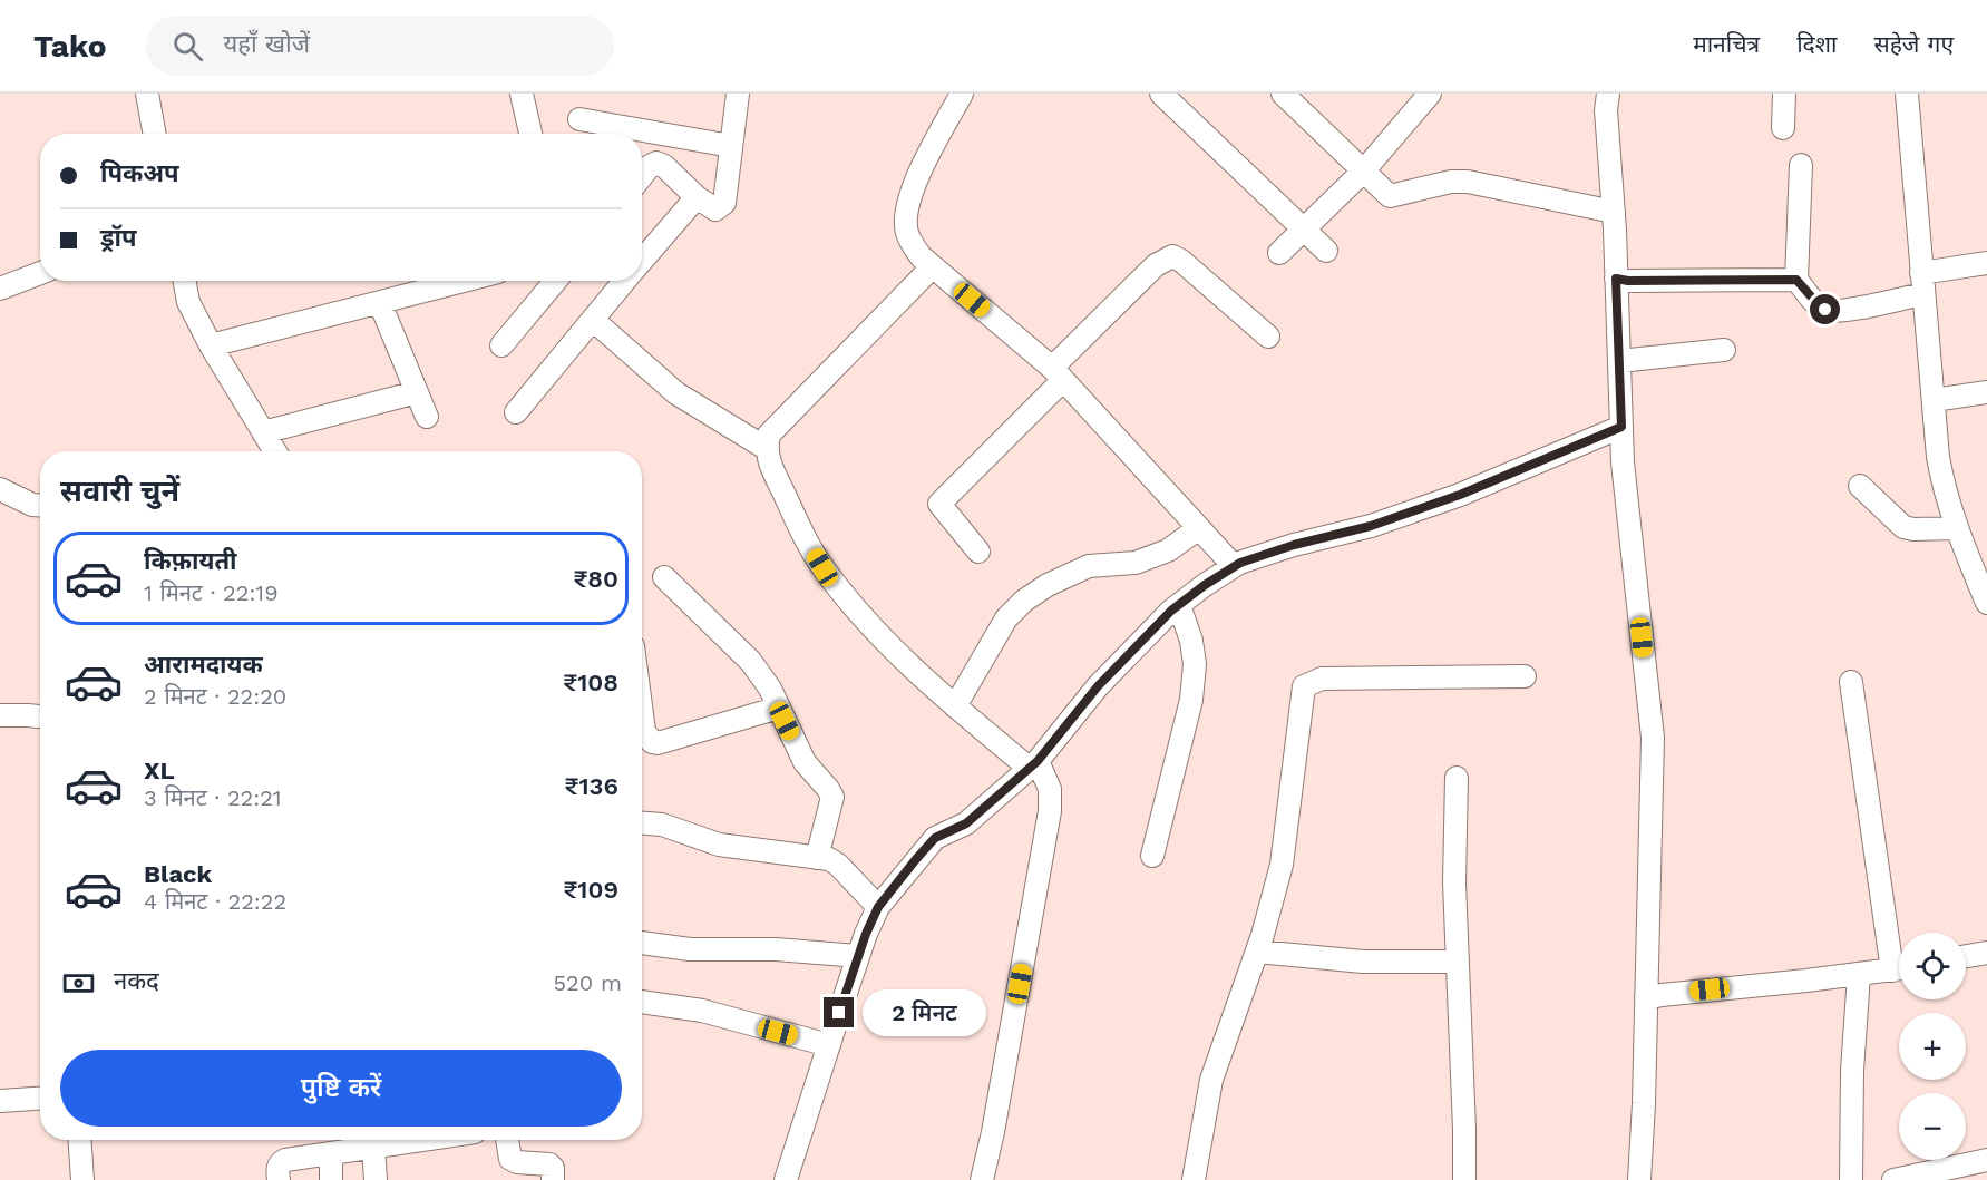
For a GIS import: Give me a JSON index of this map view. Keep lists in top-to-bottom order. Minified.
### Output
{"page":{"header":"Tako","search":"यहाँ खोजें","nav":["मानचित्र","दिशा","सहेजे गए"],"banner":["पिकअप","ड्रॉप"],"heading":"सवारी चुनें","list":[{"name":"किफ़ायती","note":"1 मिनट · 22:19","value":"₹80"},{"name":"आरामदायक","note":"2 मिनट · 22:20","value":"₹108"},{"name":"XL","note":"3 मिनट · 22:21","value":"₹136"},{"name":"Black","note":"4 मिनट · 22:22","value":"₹109"}],"map_buttons":["+","−"],"pay":["नकद","520 m"],"bubble":"2 मिनट","buttons":"पुष्टि करें"}}
